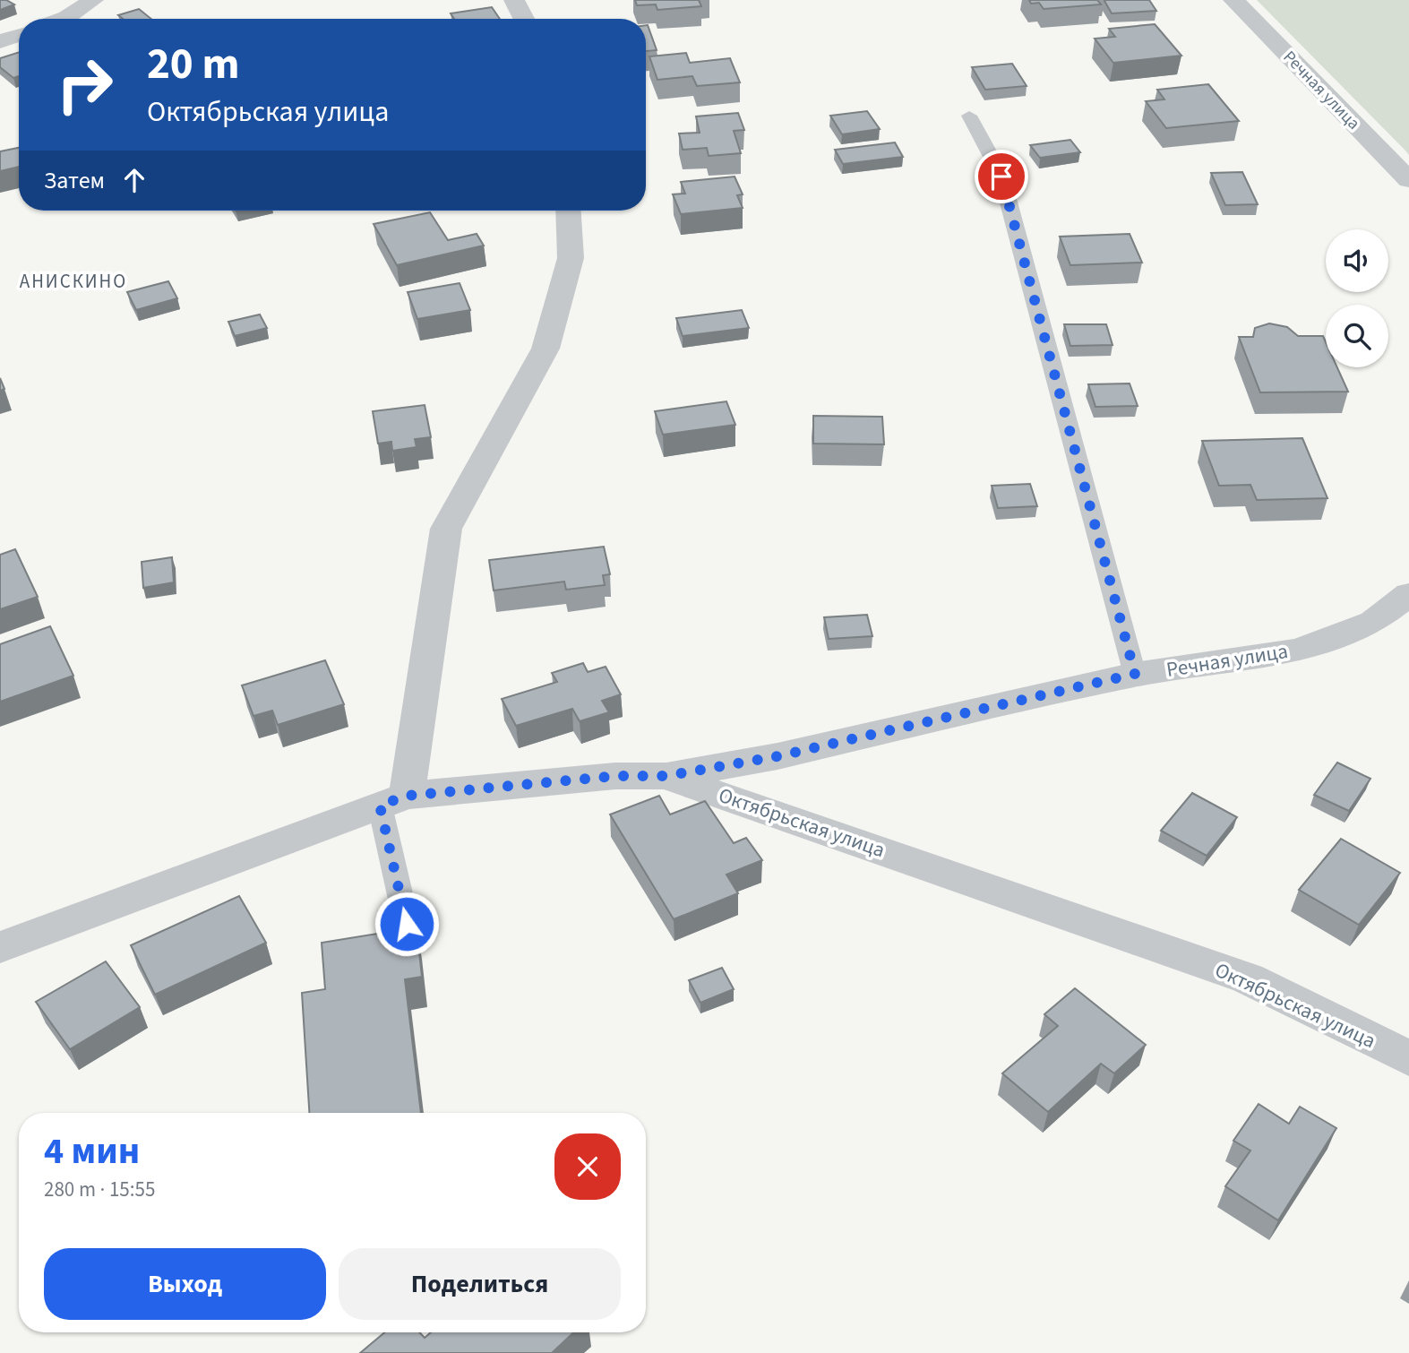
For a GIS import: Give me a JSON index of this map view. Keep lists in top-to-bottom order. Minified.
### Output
{"streets":{"street":["Речная улица","Октябрьская улица"]},"crossings":[["Речная улица","Октябрьская улица"]],"districts":["АНИСКИНО"],"page":{"turn":["20 m","Октябрьская улица"],"then":"Затем","heading":["4 мин","280 m · 15:55"],"buttons":["Выход","Поделиться"]}}
